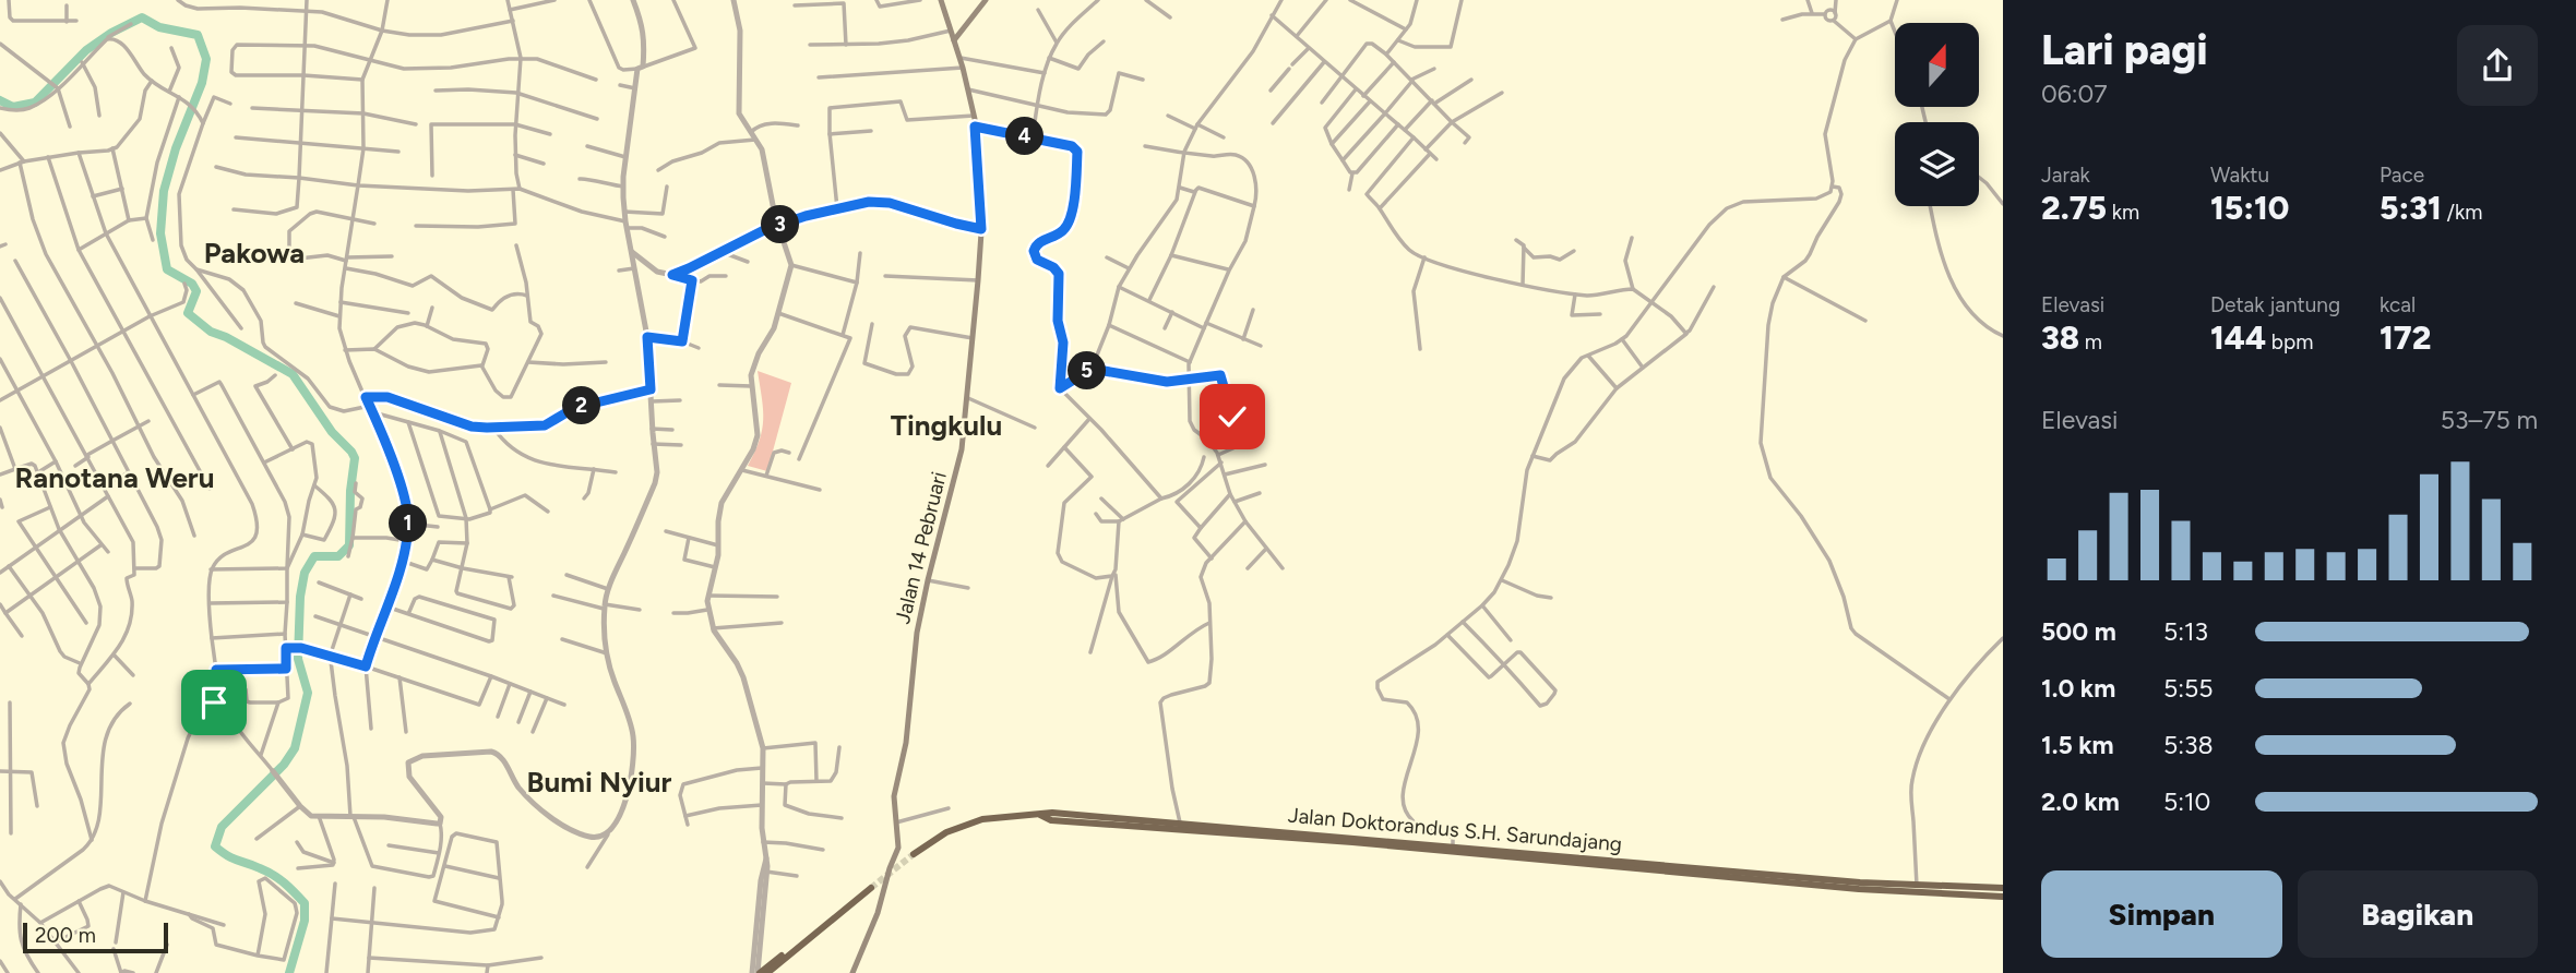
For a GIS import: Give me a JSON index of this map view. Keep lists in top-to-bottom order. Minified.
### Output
{"streets":{"highway":["Jalan Doktorandus S.H. Sarundajang"],"main road":["Jalan 14 Pebruari"]},"districts":["Pakowa","Tingkulu","Ranotana Weru","Bumi Nyiur"],"scale_bar":"200 m","north":"top","page":{"heading":["Lari pagi","06:07"],"pins":["4","3","5","2","1"],"stats":[["Jarak","2.75 km"],["Waktu","15:10"],["Pace","5:31 /km"],["Elevasi","38 m"],["Detak jantung","144 bpm"],["kcal","172"]],"chart":["Elevasi","53–75 m"],"list":[{"name":"500 m","note":"5:13"},{"name":"1.0 km","note":"5:55"},{"name":"1.5 km","note":"5:38"},{"name":"2.0 km","note":"5:10"}],"buttons":["Simpan","Bagikan"],"scale":"200 m"}}
